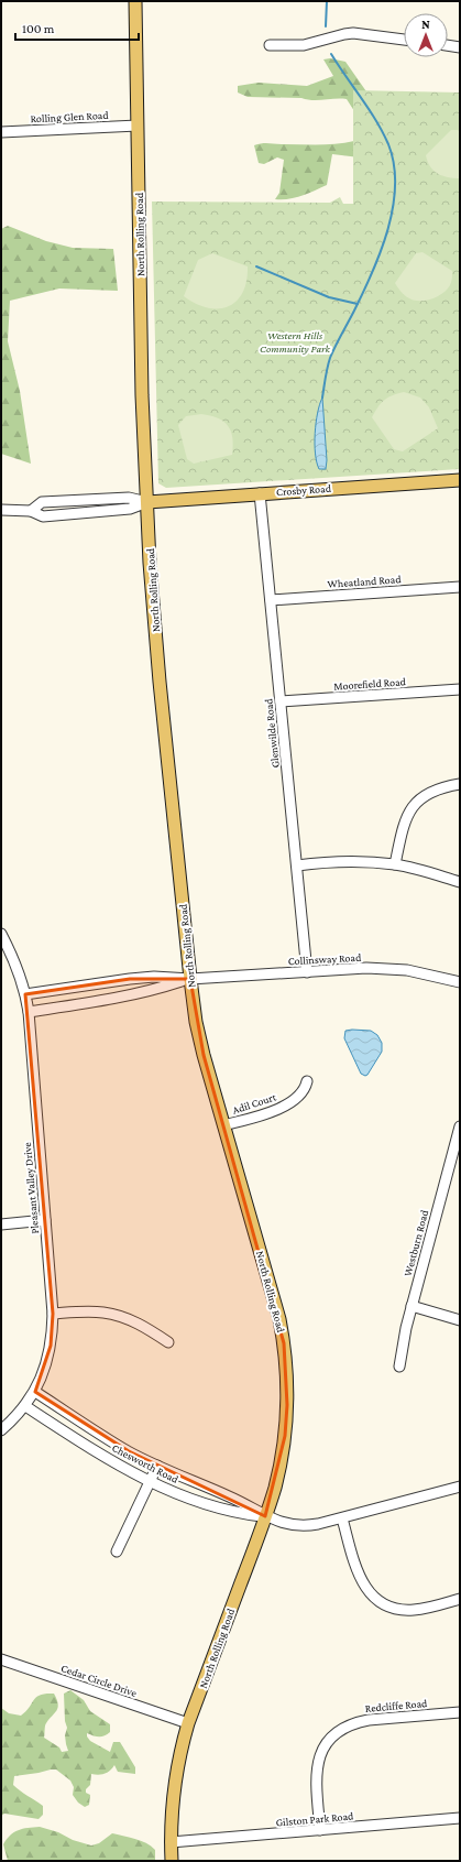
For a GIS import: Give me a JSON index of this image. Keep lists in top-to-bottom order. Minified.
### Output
{"streets":{"main road":["North Rolling Road","Crosby Road"],"street":["Rolling Glen Road","Wheatland Road","Moorefield Road","Glenwilde Road","Collinsway Road","Adil Court","Pleasant Valley Drive","Westburn Road","Chesworth Road","Cedar Circle Drive","Redcliffe Road","Gilston Park Road"]},"crossings":[["Rolling Glen Road","North Rolling Road"],["North Rolling Road","Crosby Road"],["North Rolling Road","Collinsway Road"],["North Rolling Road","Adil Court"],["North Rolling Road","Chesworth Road"],["North Rolling Road","Cedar Circle Drive"],["North Rolling Road","Gilston Park Road"],["Crosby Road","Glenwilde Road"],["Wheatland Road","Glenwilde Road"],["Moorefield Road","Glenwilde Road"],["Glenwilde Road","Collinsway Road"],["Collinsway Road","Pleasant Valley Drive"],["Pleasant Valley Drive","Chesworth Road"],["Redcliffe Road","Gilston Park Road"]],"parks":["Western Hills Community Park"],"scale_bar":"100 m","north":"top"}
